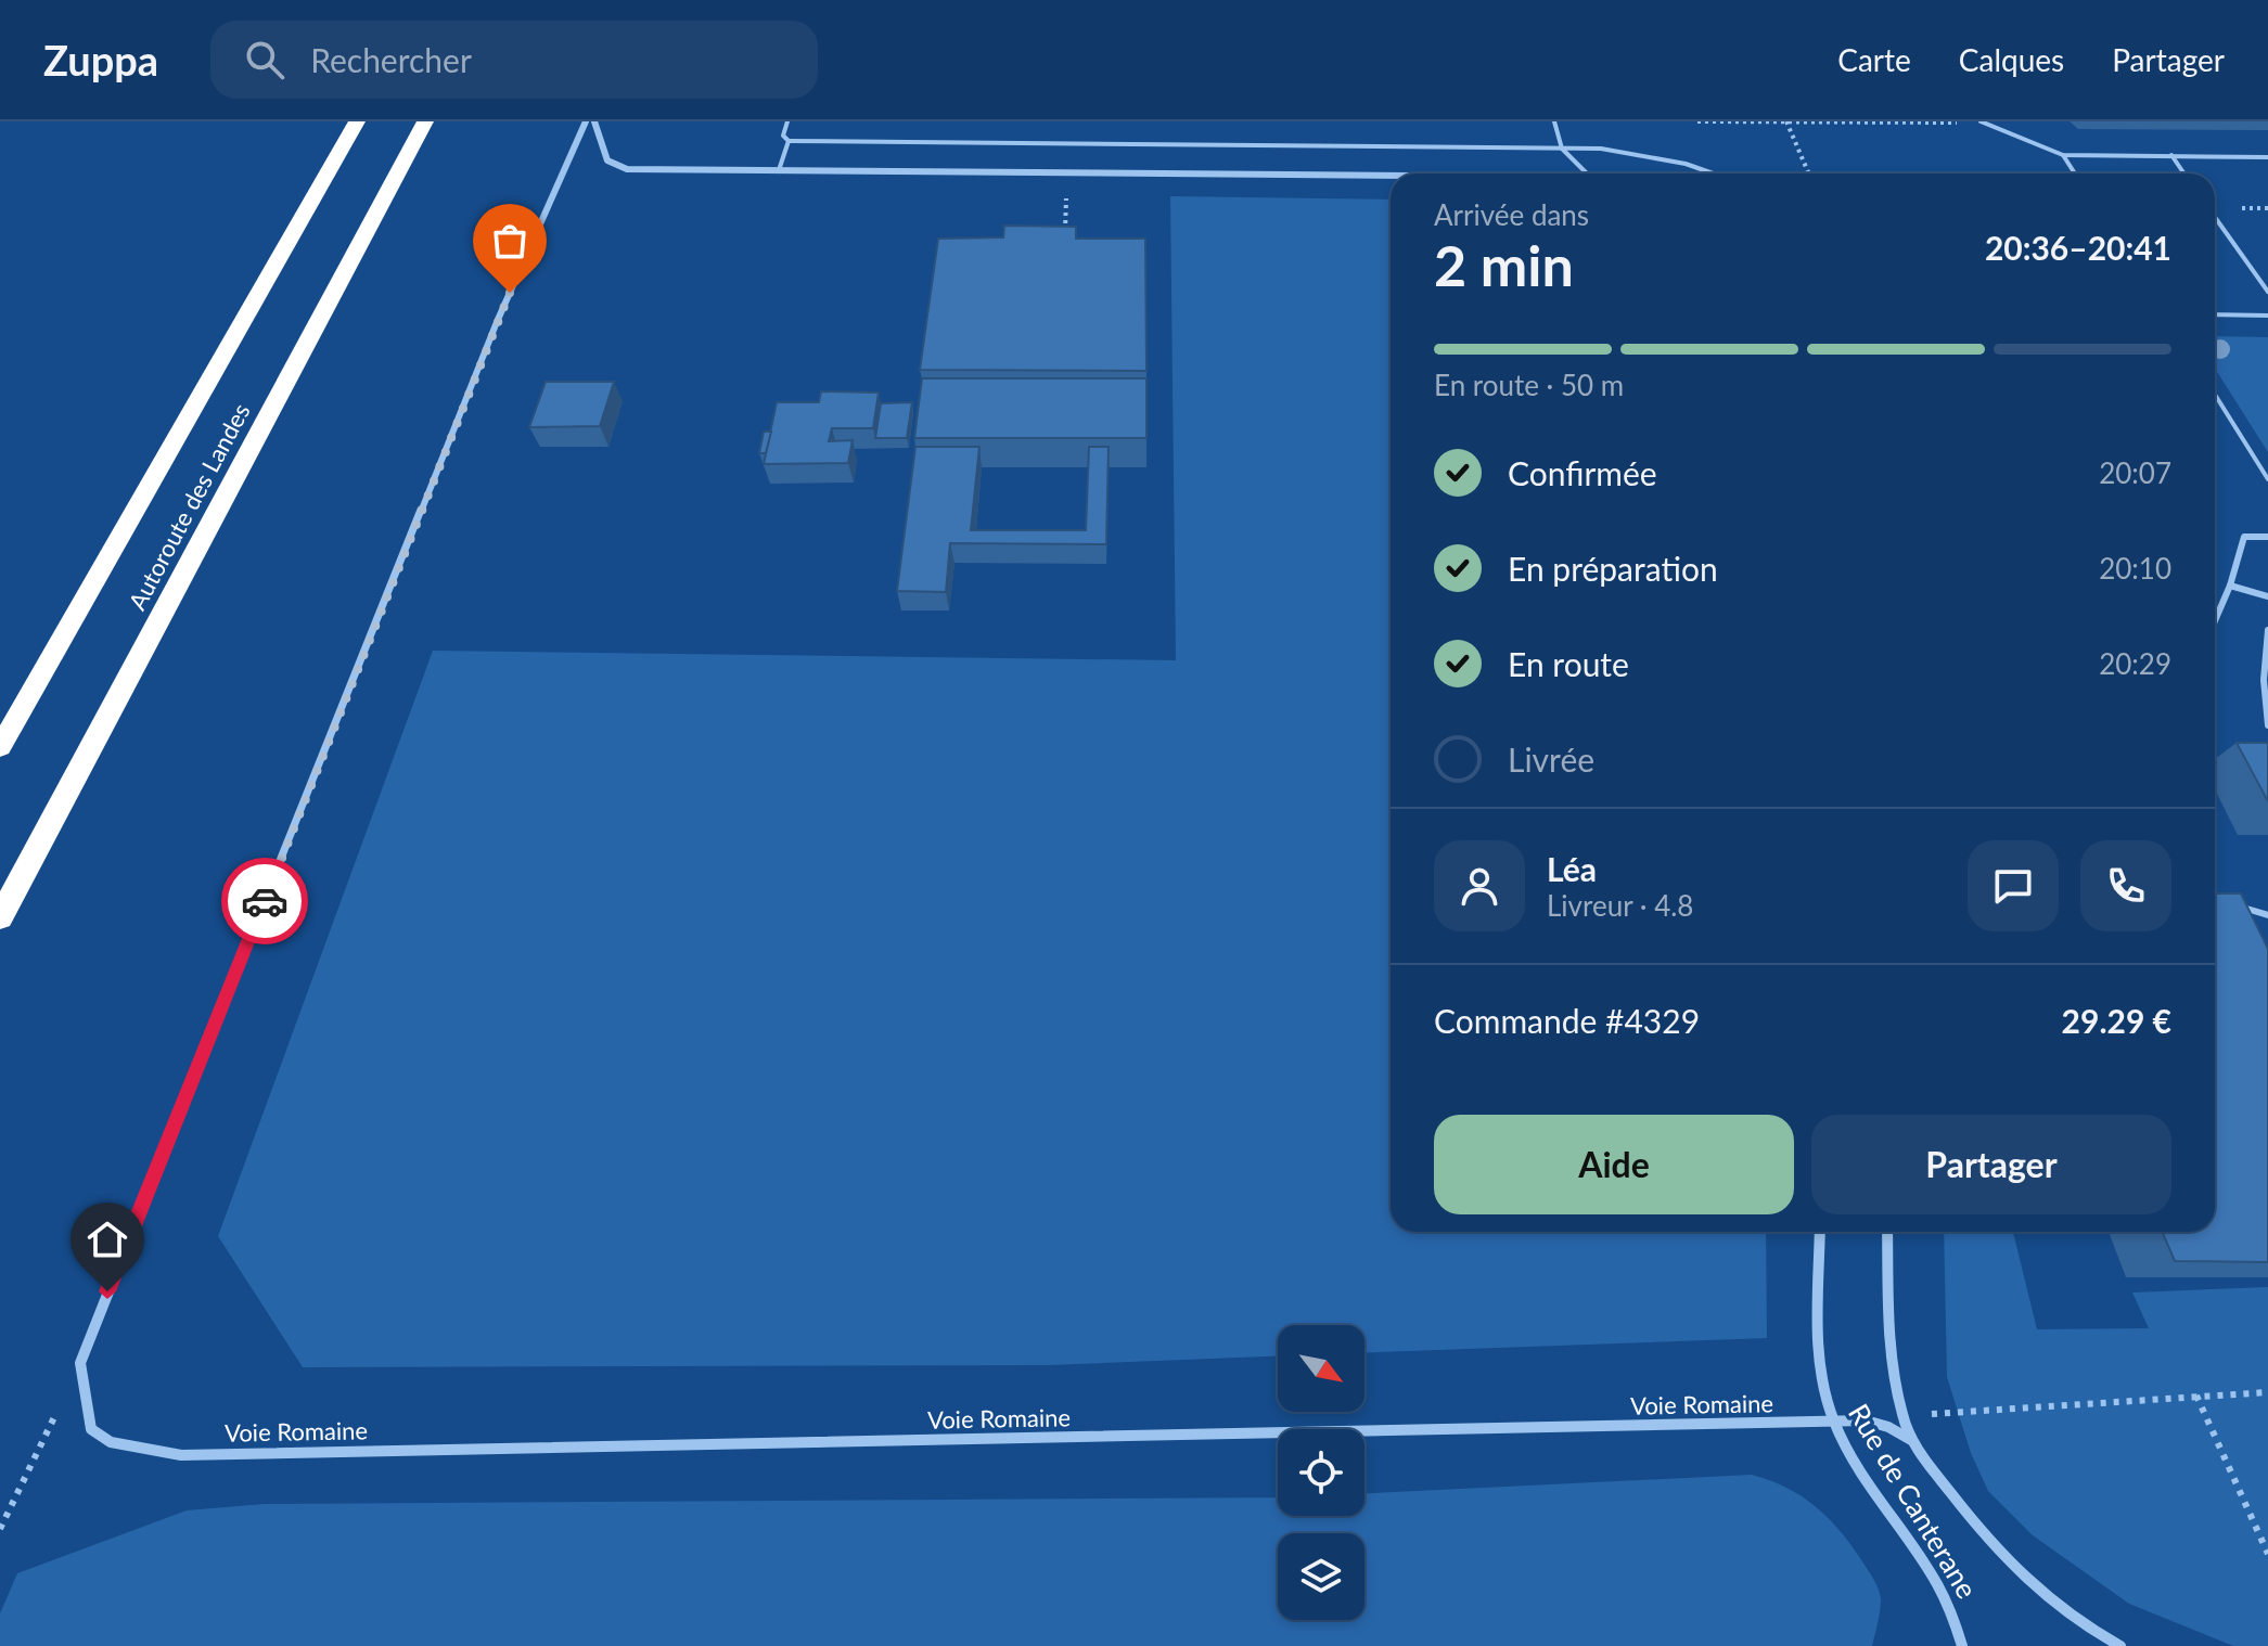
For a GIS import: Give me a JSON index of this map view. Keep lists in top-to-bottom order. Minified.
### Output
{"streets":{"highway":["Autoroute des Landes"],"street":["Voie Romaine","Rue de Canterane"]},"crossings":[["Voie Romaine","Rue de Canterane"]],"north":"bottom right","page":{"header":"Zuppa","search":"Rechercher","nav":["Carte","Calques","Partager"],"heading":["2 min","Arrivée dans","20:36–20:41"],"panel":["Léa","Livreur · 4.8","Commande #4329","29.29 €"],"bar":"En route · 50 m","list":[["Confirmée","20:07"],["En préparation","20:10"],["En route","20:29"],"Livrée"],"buttons":["Aide","Partager"]}}
